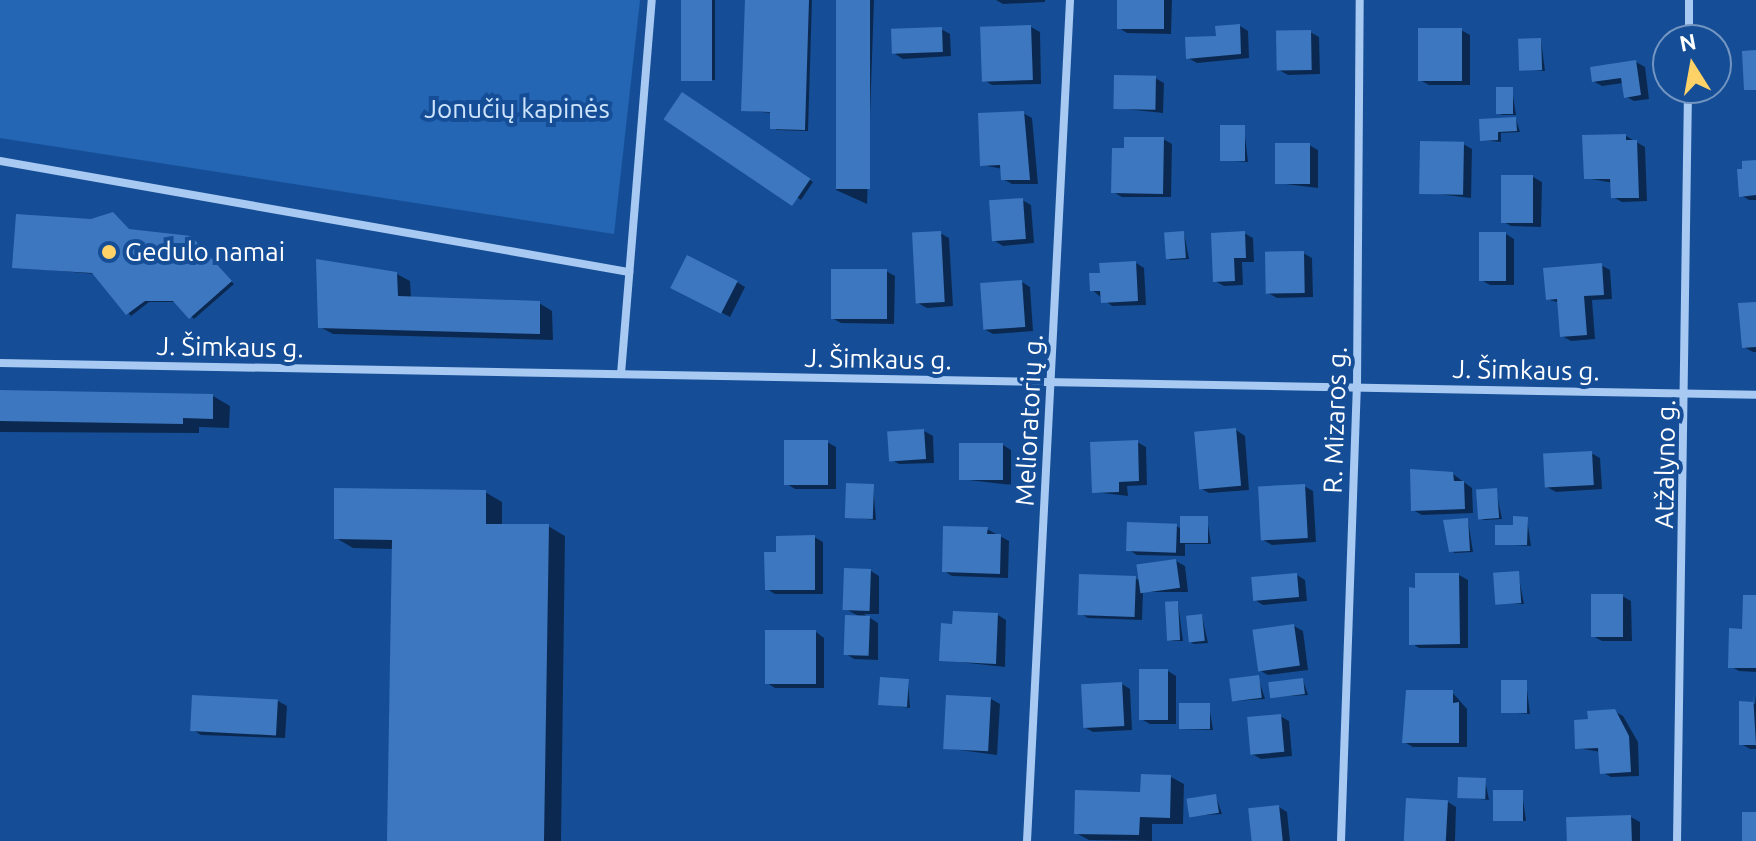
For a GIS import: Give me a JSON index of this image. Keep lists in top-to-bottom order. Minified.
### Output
{"streets":{"street":["J. Šimkaus g.","Melioratorių g.","R. Mizaros g.","Atžalyno g."]},"crossings":[["J. Šimkaus g.","Melioratorių g."],["J. Šimkaus g.","R. Mizaros g."],["J. Šimkaus g.","Atžalyno g."]],"parks":["Jonučių kapinės"],"places":["Gedulo namai"],"north":"top"}
